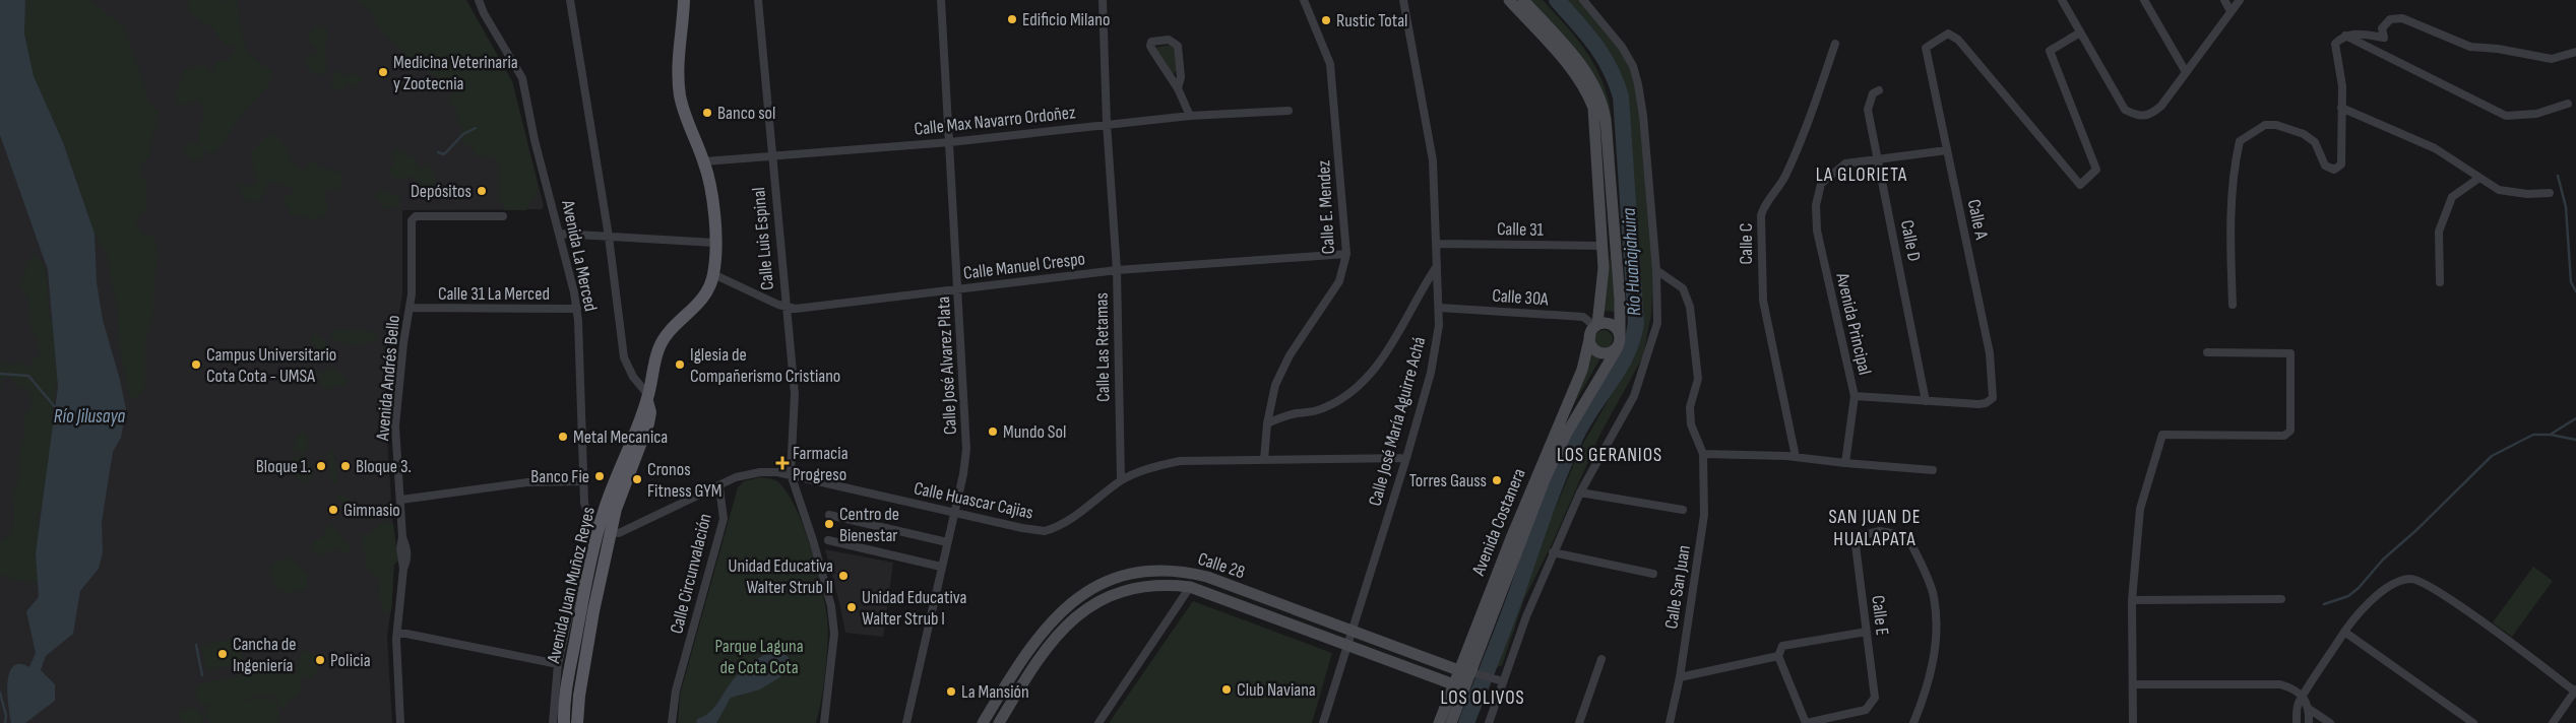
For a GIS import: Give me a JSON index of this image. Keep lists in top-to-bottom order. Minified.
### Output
{"streets":{"main road":["Avenida Costanera","Calle 28","Avenida Juan Muñoz Reyes"],"street":["Calle Max Navarro Ordoñez","Calle E. Mendez","Calle A","Calle 31","Calle Luis Espinal","Calle D","Calle C","Avenida La Merced","Calle Manuel Crespo","Calle 31 La Merced","Calle 30A","Avenida Principal","Calle Las Retamas","Calle José Alvarez Plata","Avenida Andrés Bello","Calle José María Aguirre Achá","Calle Huascar Cajias","Calle Circunvalación","Calle San Juan","Calle E"]},"crossings":[["Calle Max Navarro Ordoñez","Calle Luis Espinal"],["Calle Max Navarro Ordoñez","Calle Las Retamas"],["Calle Max Navarro Ordoñez","Calle José Alvarez Plata"],["Calle Max Navarro Ordoñez","Avenida Juan Muñoz Reyes"],["Calle E. Mendez","Calle Manuel Crespo"],["Calle E. Mendez","Calle Huascar Cajias"],["Calle A","Calle D"],["Calle A","Avenida Principal"],["Calle 31","Calle José María Aguirre Achá"],["Calle 31","Avenida Costanera"],["Calle Luis Espinal","Calle Manuel Crespo"],["Calle Luis Espinal","Calle Huascar Cajias"],["Calle D","Avenida Principal"],["Avenida La Merced","Calle 31 La Merced"],["Avenida La Merced","Avenida Juan Muñoz Reyes"],["Calle Manuel Crespo","Calle Las Retamas"],["Calle Manuel Crespo","Calle José Alvarez Plata"],["Calle Manuel Crespo","Avenida Juan Muñoz Reyes"],["Calle 31 La Merced","Avenida Andrés Bello"],["Calle 30A","Calle José María Aguirre Achá"],["Calle 30A","Avenida Costanera"],["Calle Las Retamas","Calle Huascar Cajias"],["Calle José Alvarez Plata","Calle Huascar Cajias"],["Calle José María Aguirre Achá","Calle Huascar Cajias"],["Calle José María Aguirre Achá","Calle 28"],["Avenida Costanera","Calle 28"]],"districts":["LA GLORIETA","LOS GERANIOS","SAN JUAN DE HUALAPATA","LOS OLIVOS"],"water":["Río Huañajahuira","Río Jilusaya"],"parks":["Parque Laguna de Cota Cota"],"places":{"other":["Edificio Milano","Rustic Total","Medicina Veterinaria y Zootecnia","Banco sol","Depósitos","Campus Universitario Cota Cota - UMSA","Iglesia de Compañerismo Cristiano","Mundo Sol","Metal Mecanica","Bloque 1.","Bloque 3.","Banco Fie","Cronos Fitness GYM","Torres Gauss","Gimnasio","Centro de Bienestar","Unidad Educativa Walter Strub II","Unidad Educativa Walter Strub I","Cancha de Ingeniería","Policia","Club Naviana","La Mansión"],"health":["Farmacia Progreso"]}}
